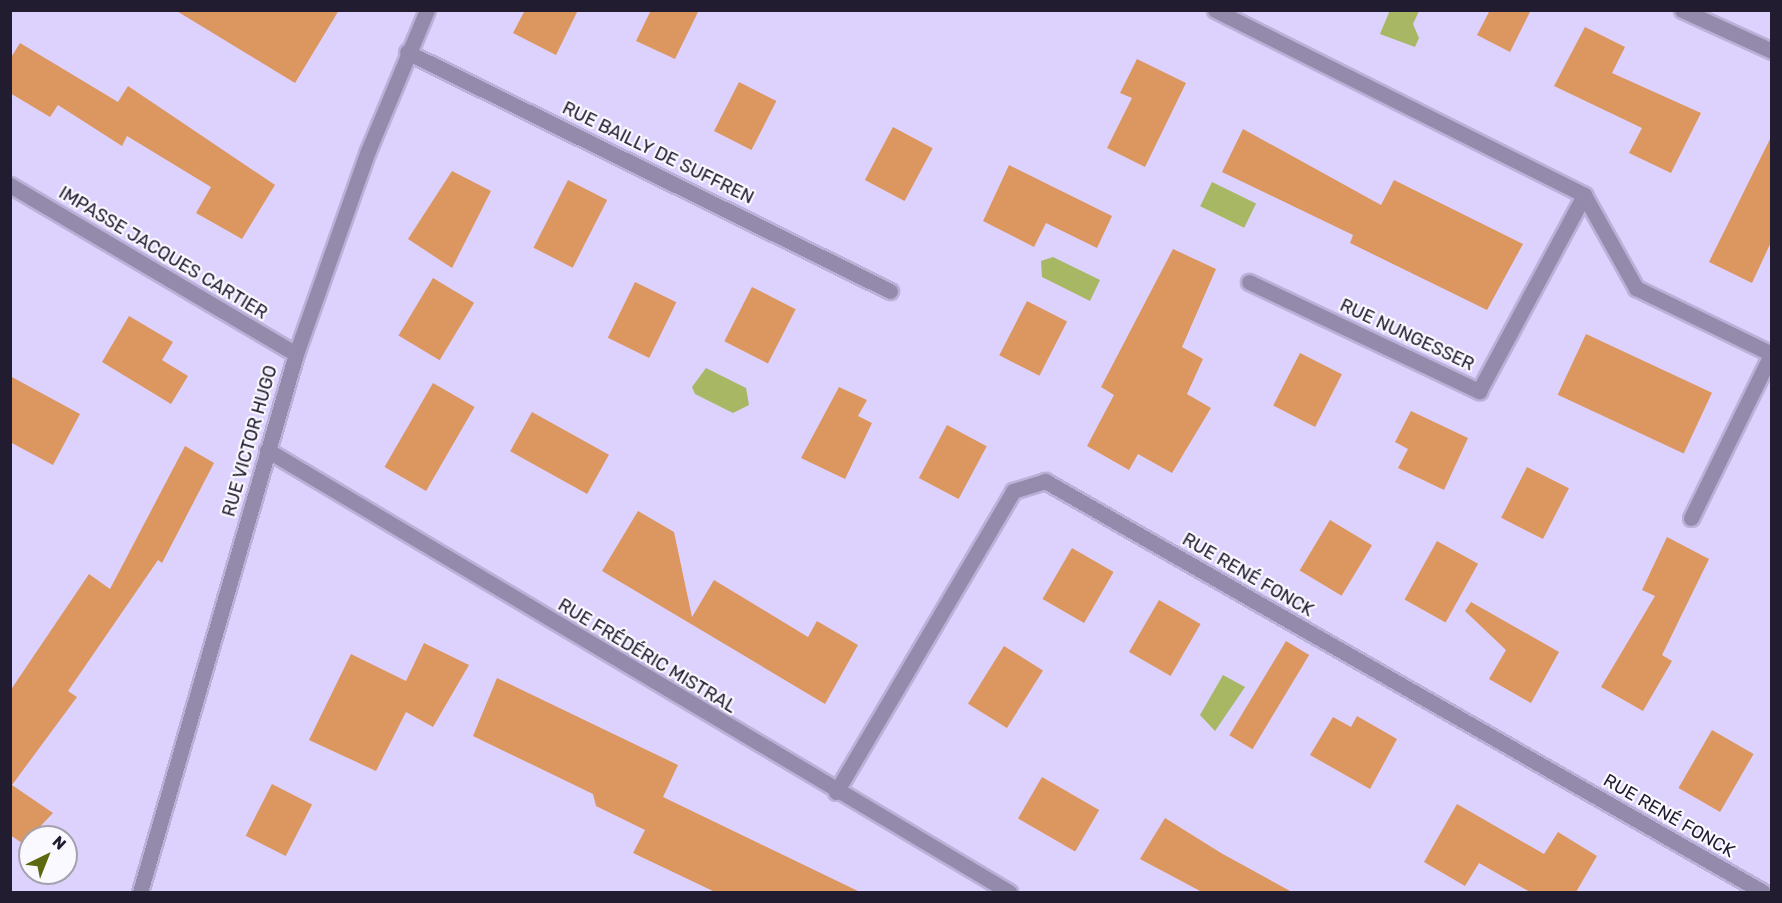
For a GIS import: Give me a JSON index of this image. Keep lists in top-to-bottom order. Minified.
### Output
{"streets":{"street":["RUE BAILLY DE SUFFREN","IMPASSE JACQUES CARTIER","RUE NUNGESSER","RUE VICTOR HUGO","RUE RENÉ FONCK","RUE FRÉDÉRIC MISTRAL"]},"crossings":[["RUE BAILLY DE SUFFREN","RUE VICTOR HUGO"],["IMPASSE JACQUES CARTIER","RUE VICTOR HUGO"],["RUE VICTOR HUGO","RUE FRÉDÉRIC MISTRAL"],["RUE RENÉ FONCK","RUE FRÉDÉRIC MISTRAL"]],"north":"top right"}
